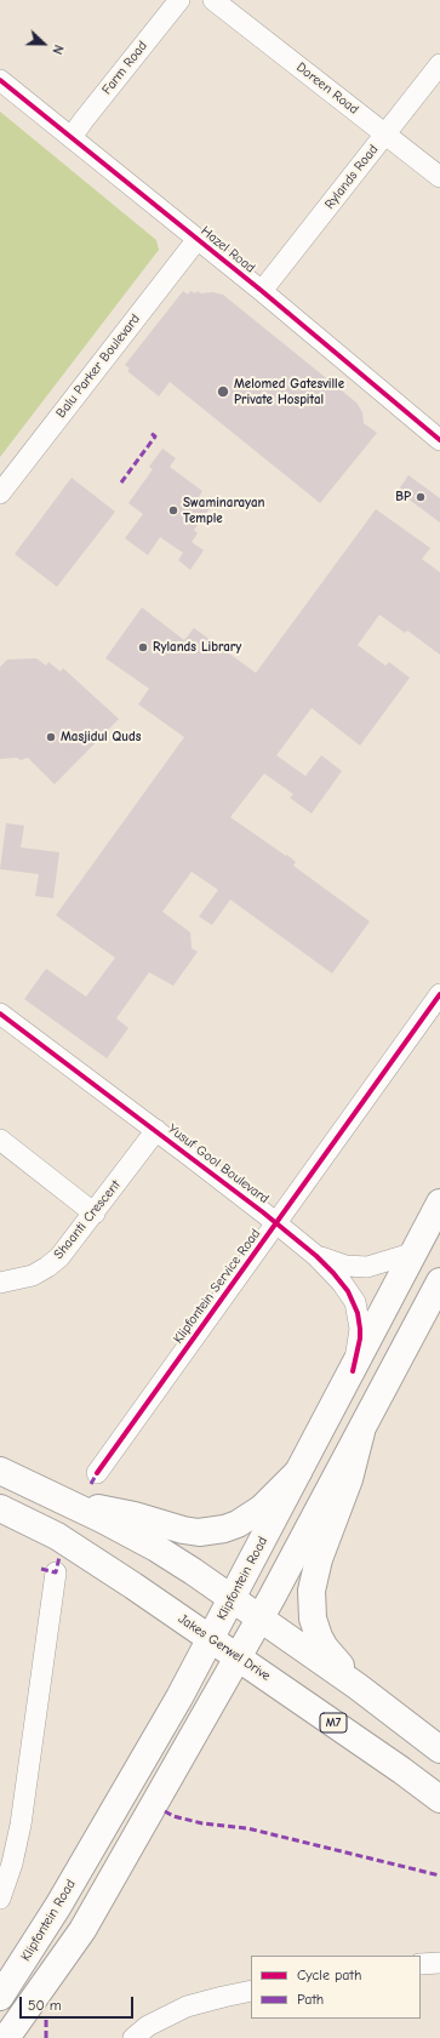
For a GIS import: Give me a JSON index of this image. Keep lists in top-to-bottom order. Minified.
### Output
{"streets":{"main road":["Klipfontein Road","Jakes Gerwel Drive","M7"],"street":["Farm Road","Doreen Road","Rylands Road","Hazel Road","Balu Parker Boulevard","Yusuf Gool Boulevard","Shaanti Crescent","Klipfontein Service Road"]},"crossings":[["Farm Road","Hazel Road"],["Doreen Road","Rylands Road"],["Rylands Road","Hazel Road"],["Hazel Road","Balu Parker Boulevard"],["Yusuf Gool Boulevard","Shaanti Crescent"],["Yusuf Gool Boulevard","Klipfontein Service Road"],["Yusuf Gool Boulevard","Klipfontein Road"],["Klipfontein Road","Jakes Gerwel Drive"]],"places":["Melomed Gatesville Private Hospital","BP","Swaminarayan Temple","Rylands Library","Masjidul Quds"],"legend":["Cycle path","Path"],"scale_bar":"50 m","north":"right"}
